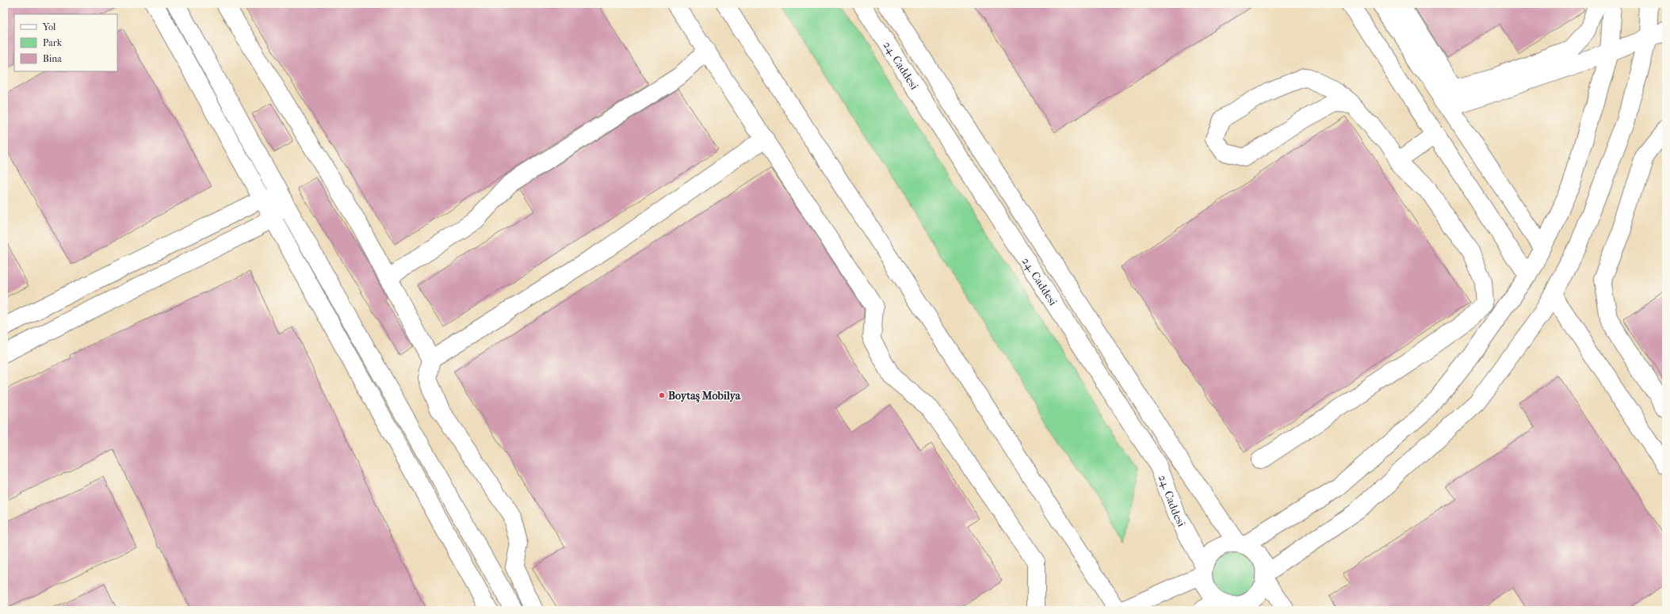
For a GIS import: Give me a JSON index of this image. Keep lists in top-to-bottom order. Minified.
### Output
{"streets":{"street":["24. Caddesi"]},"places":["Boytaş Mobilya"],"legend":["Yol","Park","Bina"]}
